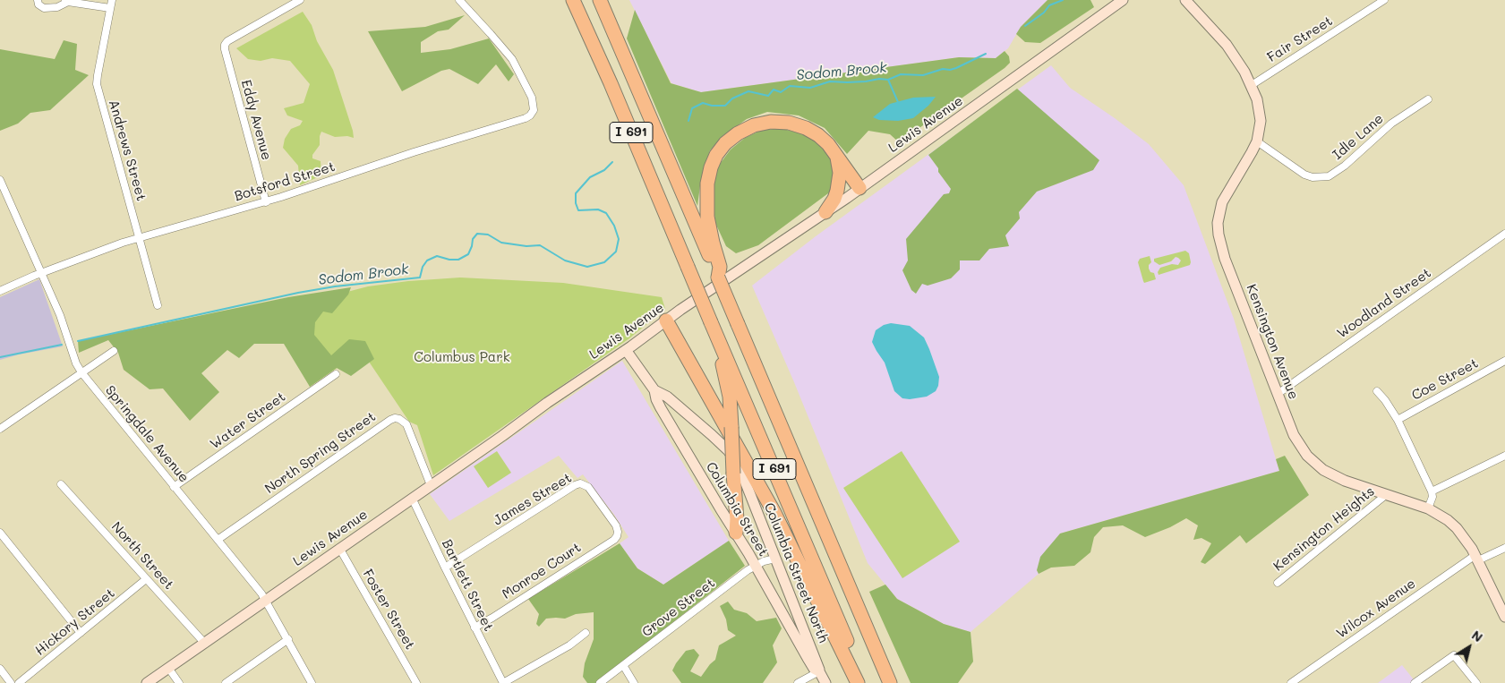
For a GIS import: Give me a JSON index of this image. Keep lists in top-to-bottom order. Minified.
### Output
{"streets":{"highway":["I 691"],"main road":["Lewis Avenue","Kensington Avenue","Columbia Street","Columbia Street North"],"street":["Fair Street","Eddy Avenue","Idle Lane","Andrews Street","Botsford Street","Woodland Street","Coe Street","Water Street","Springdale Avenue","North Spring Street","James Street","Kensington Heights","North Street","Monroe Court","Bartlett Street","Grove Street","Wilcox Avenue","Foster Street","Hickory Street"]},"crossings":[["Fair Street","Kensington Avenue"],["Eddy Avenue","Botsford Street"],["Lewis Avenue","Springdale Avenue"],["Lewis Avenue","North Spring Street"],["Lewis Avenue","Columbia Street"],["Lewis Avenue","North Street"],["Lewis Avenue","Bartlett Street"],["Lewis Avenue","Foster Street"],["Idle Lane","Kensington Avenue"],["Andrews Street","Botsford Street"],["Botsford Street","Springdale Avenue"],["Woodland Street","Kensington Avenue"],["Kensington Avenue","Kensington Heights"],["Kensington Avenue","Wilcox Avenue"],["Water Street","Springdale Avenue"],["Springdale Avenue","North Spring Street"],["James Street","Monroe Court"],["James Street","Bartlett Street"],["Columbia Street","Columbia Street North"],["Columbia Street","Grove Street"],["North Street","Hickory Street"],["Monroe Court","Bartlett Street"],["Columbia Street North","Grove Street"]],"water":["Sodom Brook"],"parks":["Columbus Park"],"north":"top right"}
